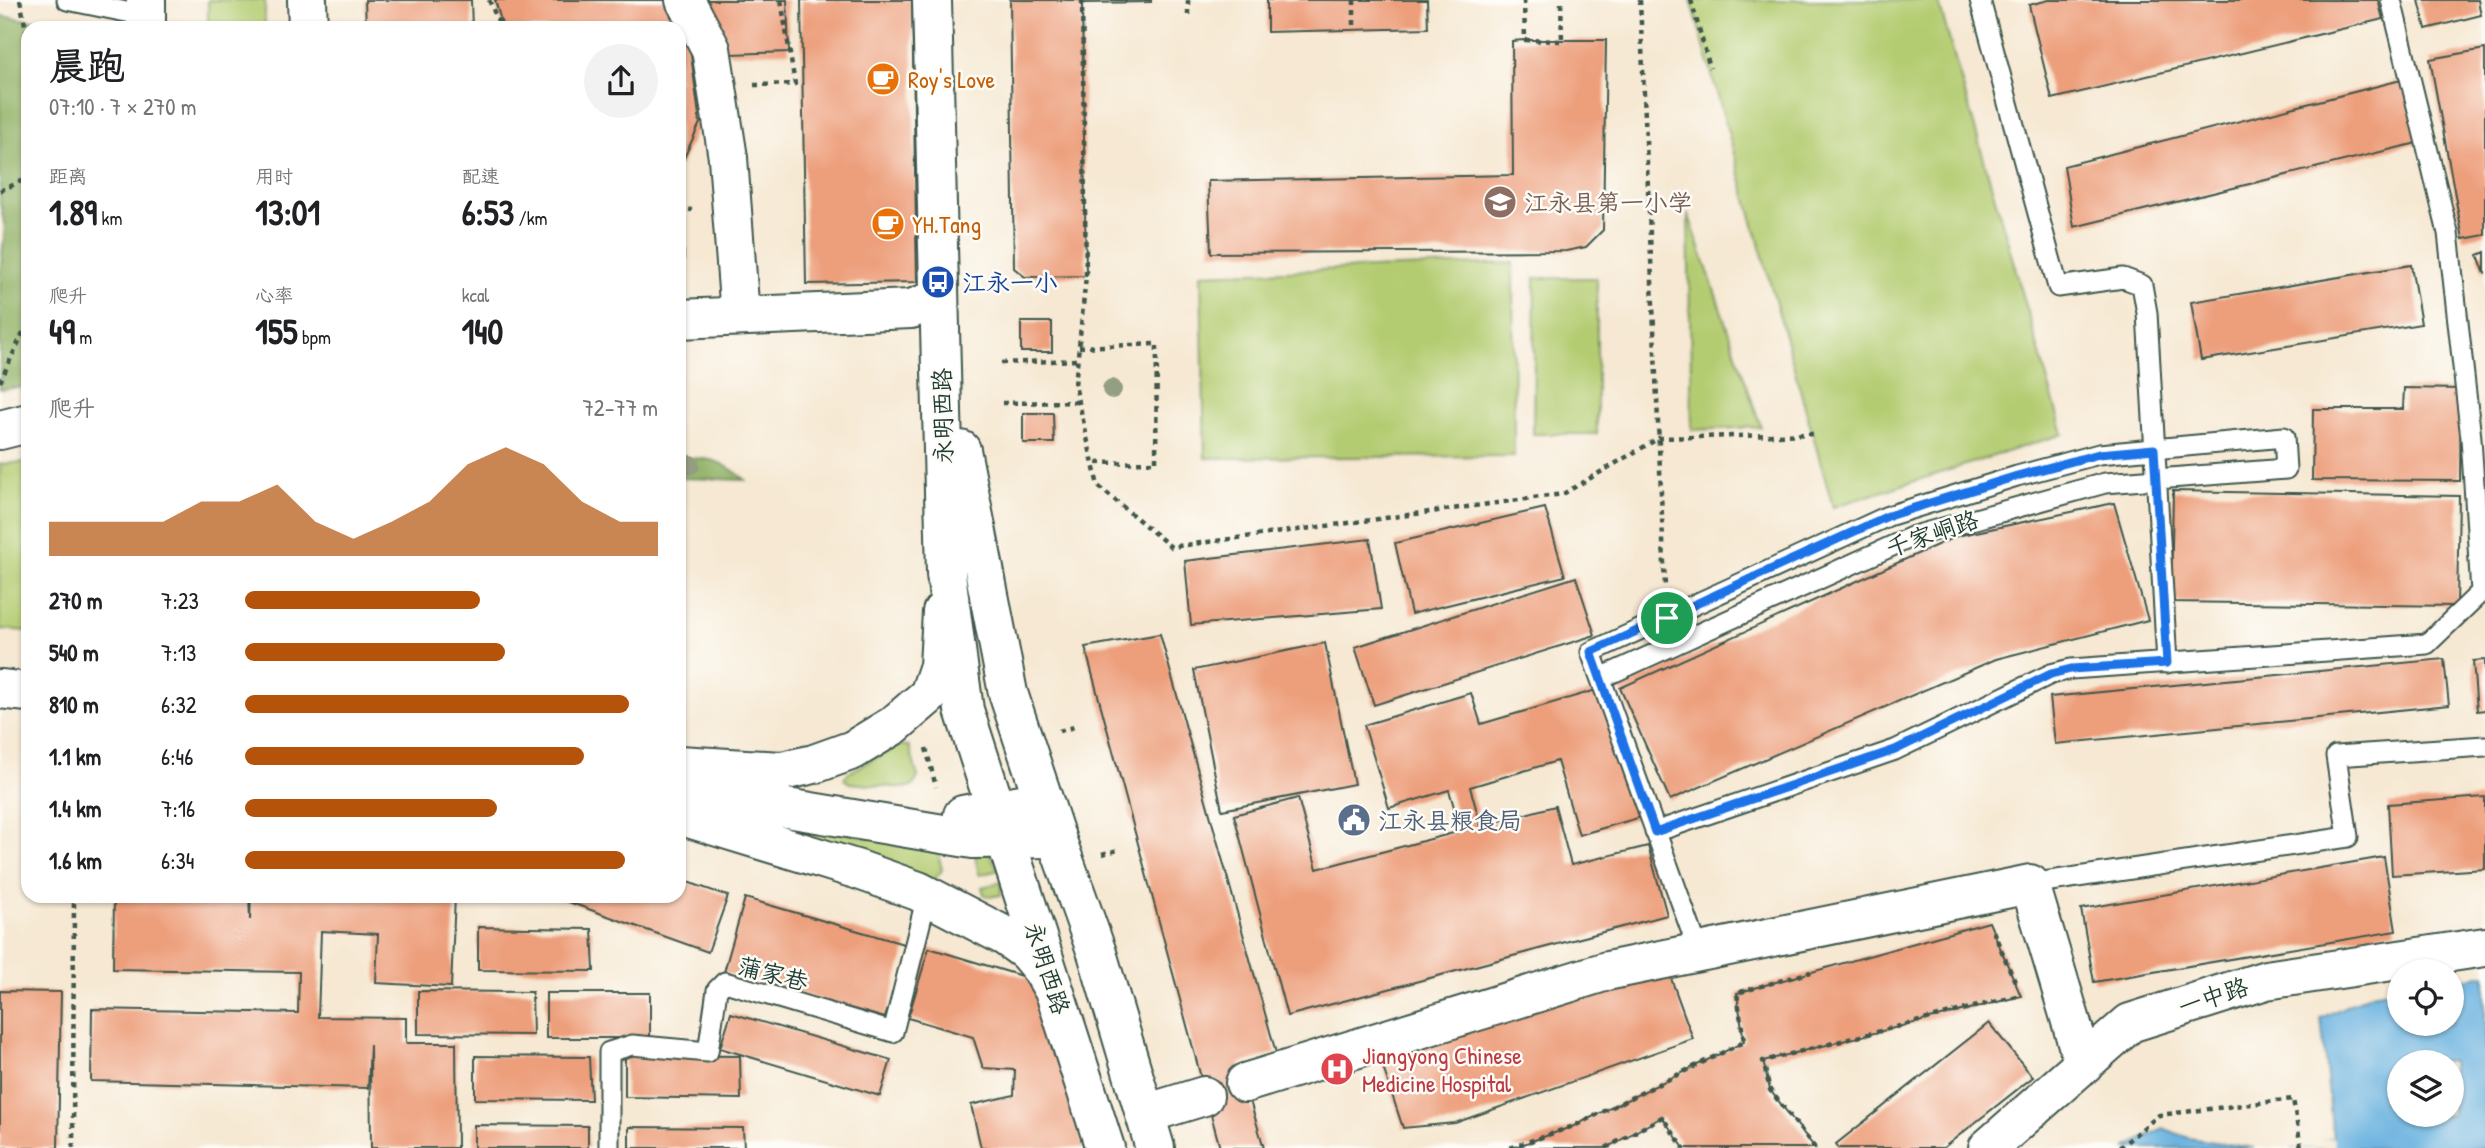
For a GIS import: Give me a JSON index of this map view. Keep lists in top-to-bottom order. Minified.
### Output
{"streets":{"main road":["永明西路","一中路"],"lane":["千家峒路","蒲家巷"]},"places":{"cafe":["Roy's Love","YH.Tang"],"school or university":["江永县第一小学"],"bus stop":["江永一小"],"public building":["江永县粮食局"],"hospital":["Jiangyong Chinese Medicine Hospital"]},"page":{"heading":["晨跑","07:10 · 7 × 270 m"],"stats":[["距离","1.89 km"],["用时","13:01"],["配速","6:53 /km"],["爬升","49 m"],["心率","155 bpm"],["kcal","140"]],"chart":["爬升","72–77 m"],"list":[{"name":"270 m","note":"7:23"},{"name":"540 m","note":"7:13"},{"name":"810 m","note":"6:32"},{"name":"1.1 km","note":"6:46"},{"name":"1.4 km","note":"7:16"},{"name":"1.6 km","note":"6:34"}]}}
